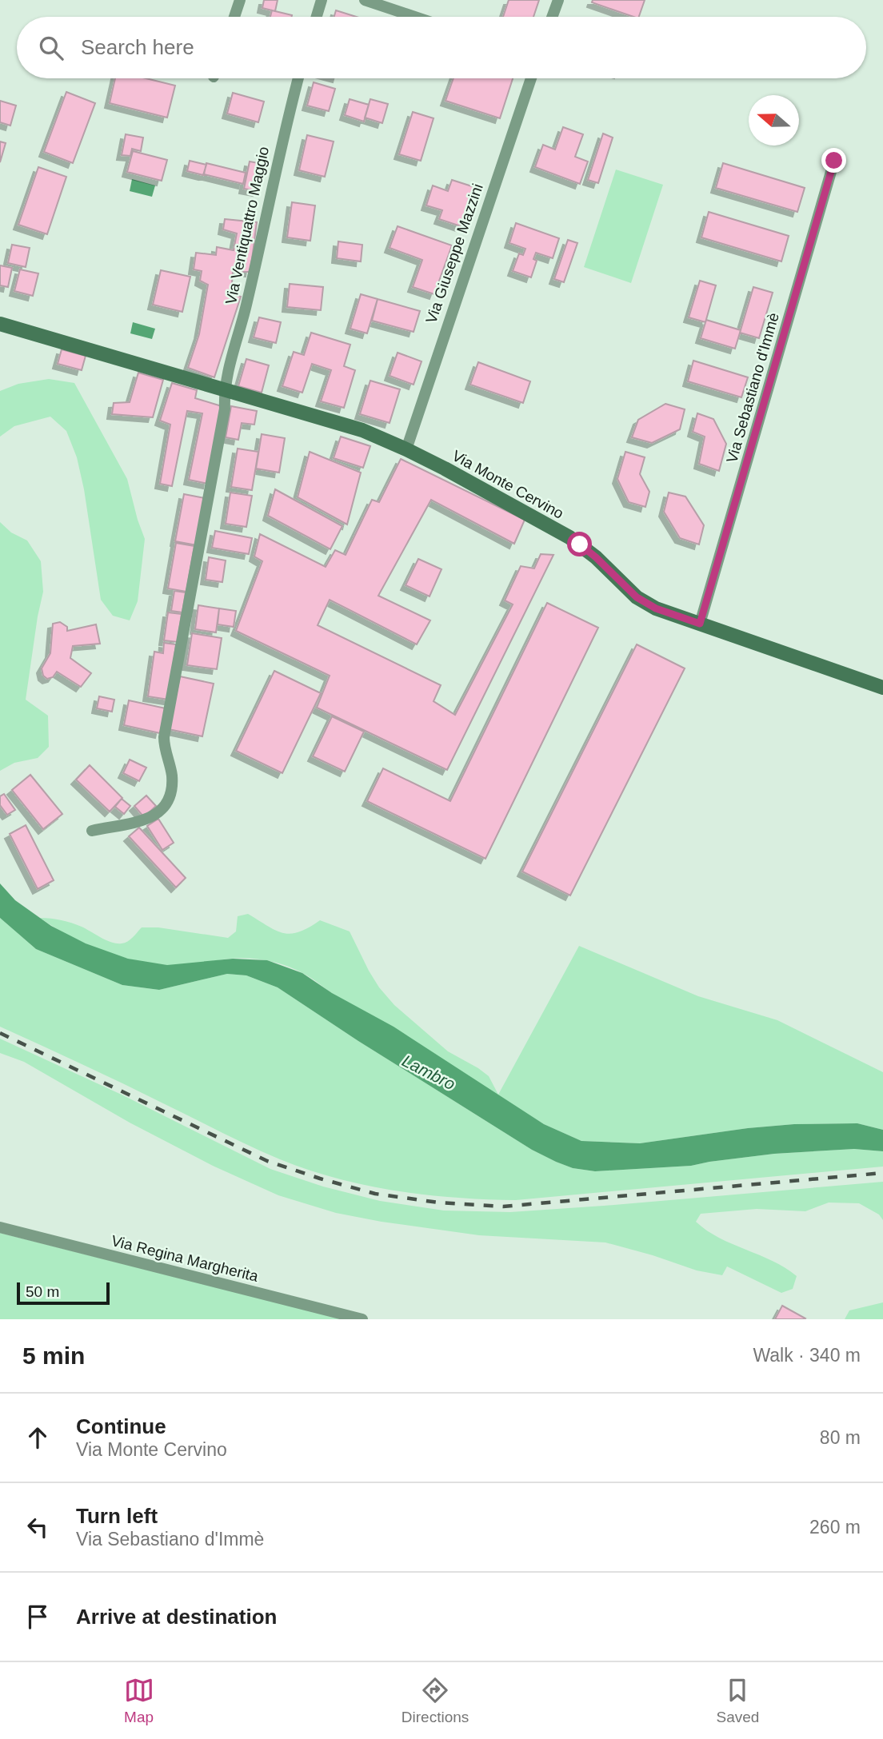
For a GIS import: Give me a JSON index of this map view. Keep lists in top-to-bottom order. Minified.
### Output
{"streets":{"street":["Via Ventiquattro Maggio","Via Giuseppe Mazzini","Via Sebastiano d'Immè","Via Monte Cervino","Via Regina Margherita"]},"crossings":[["Via Ventiquattro Maggio","Via Monte Cervino"],["Via Giuseppe Mazzini","Via Monte Cervino"],["Via Sebastiano d'Immè","Via Monte Cervino"]],"water":["Lambro"],"scale_bar":"50 m","north":"left","page":{"search":"Search here","scale":"50 m","heading":["5 min","Walk · 340 m"],"list":[["Continue","Via Monte Cervino","80 m"],["Turn left","Via Sebastiano d'Immè","260 m"],"Arrive at destination"],"nav":["Map","Directions","Saved"]}}
